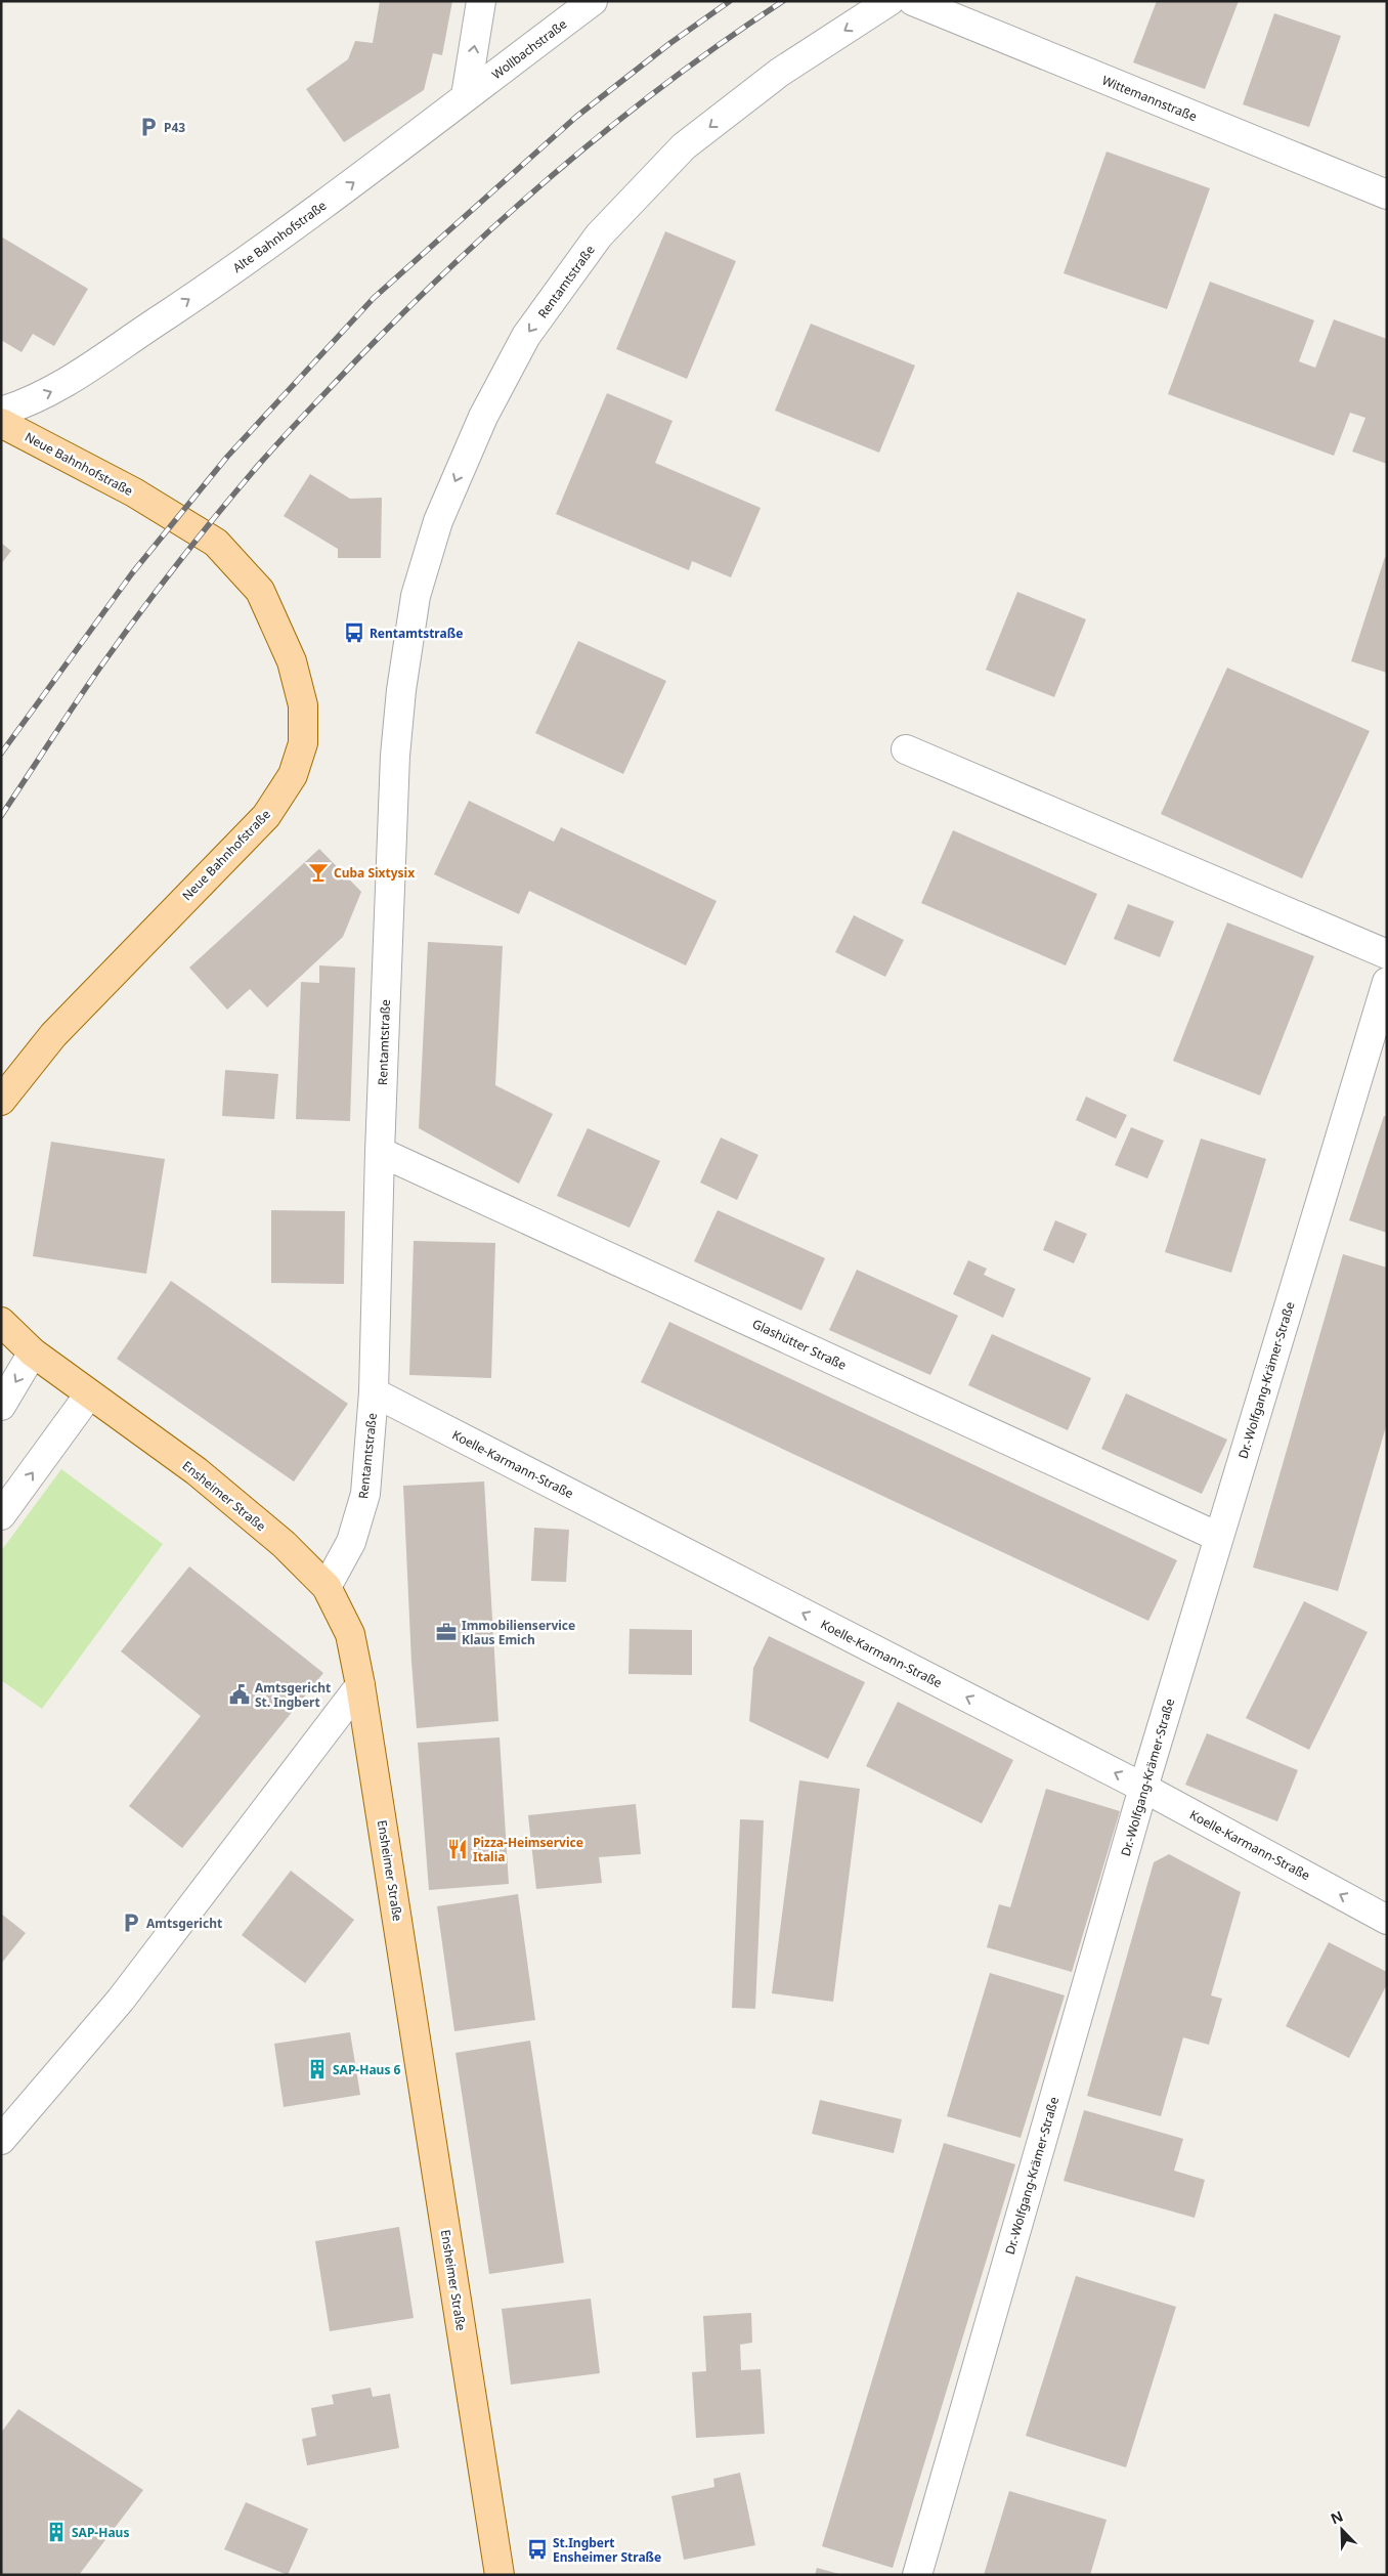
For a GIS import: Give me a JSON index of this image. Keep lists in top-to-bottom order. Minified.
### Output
{"streets":{"main road":["Neue Bahnhofstraße","Ensheimer Straße"],"street":["Wollbachstraße","Wittemannstraße","Alte Bahnhofstraße","Rentamtstraße","Glashütter Straße","Dr.-Wolfgang-Krämer-Straße","Koelle-Karmann-Straße"]},"crossings":[["Wollbachstraße","Alte Bahnhofstraße"],["Rentamtstraße","Glashütter Straße"],["Rentamtstraße","Koelle-Karmann-Straße"],["Rentamtstraße","Ensheimer Straße"],["Glashütter Straße","Dr.-Wolfgang-Krämer-Straße"],["Dr.-Wolfgang-Krämer-Straße","Koelle-Karmann-Straße"]],"one_way":["Alte Bahnhofstraße","Rentamtstraße","Koelle-Karmann-Straße"],"places":{"parking":["P43","Amtsgericht"],"bus stop":["Rentamtstraße","St.Ingbert Ensheimer Straße"],"bar":["Cuba Sixtysix"],"office":["Immobilienservice Klaus Emich"],"public building":["Amtsgericht St. Ingbert"],"restaurant":["Pizza-Heimservice Italia"],"building":["SAP-Haus 6","SAP-Haus"]},"north":"top left"}
